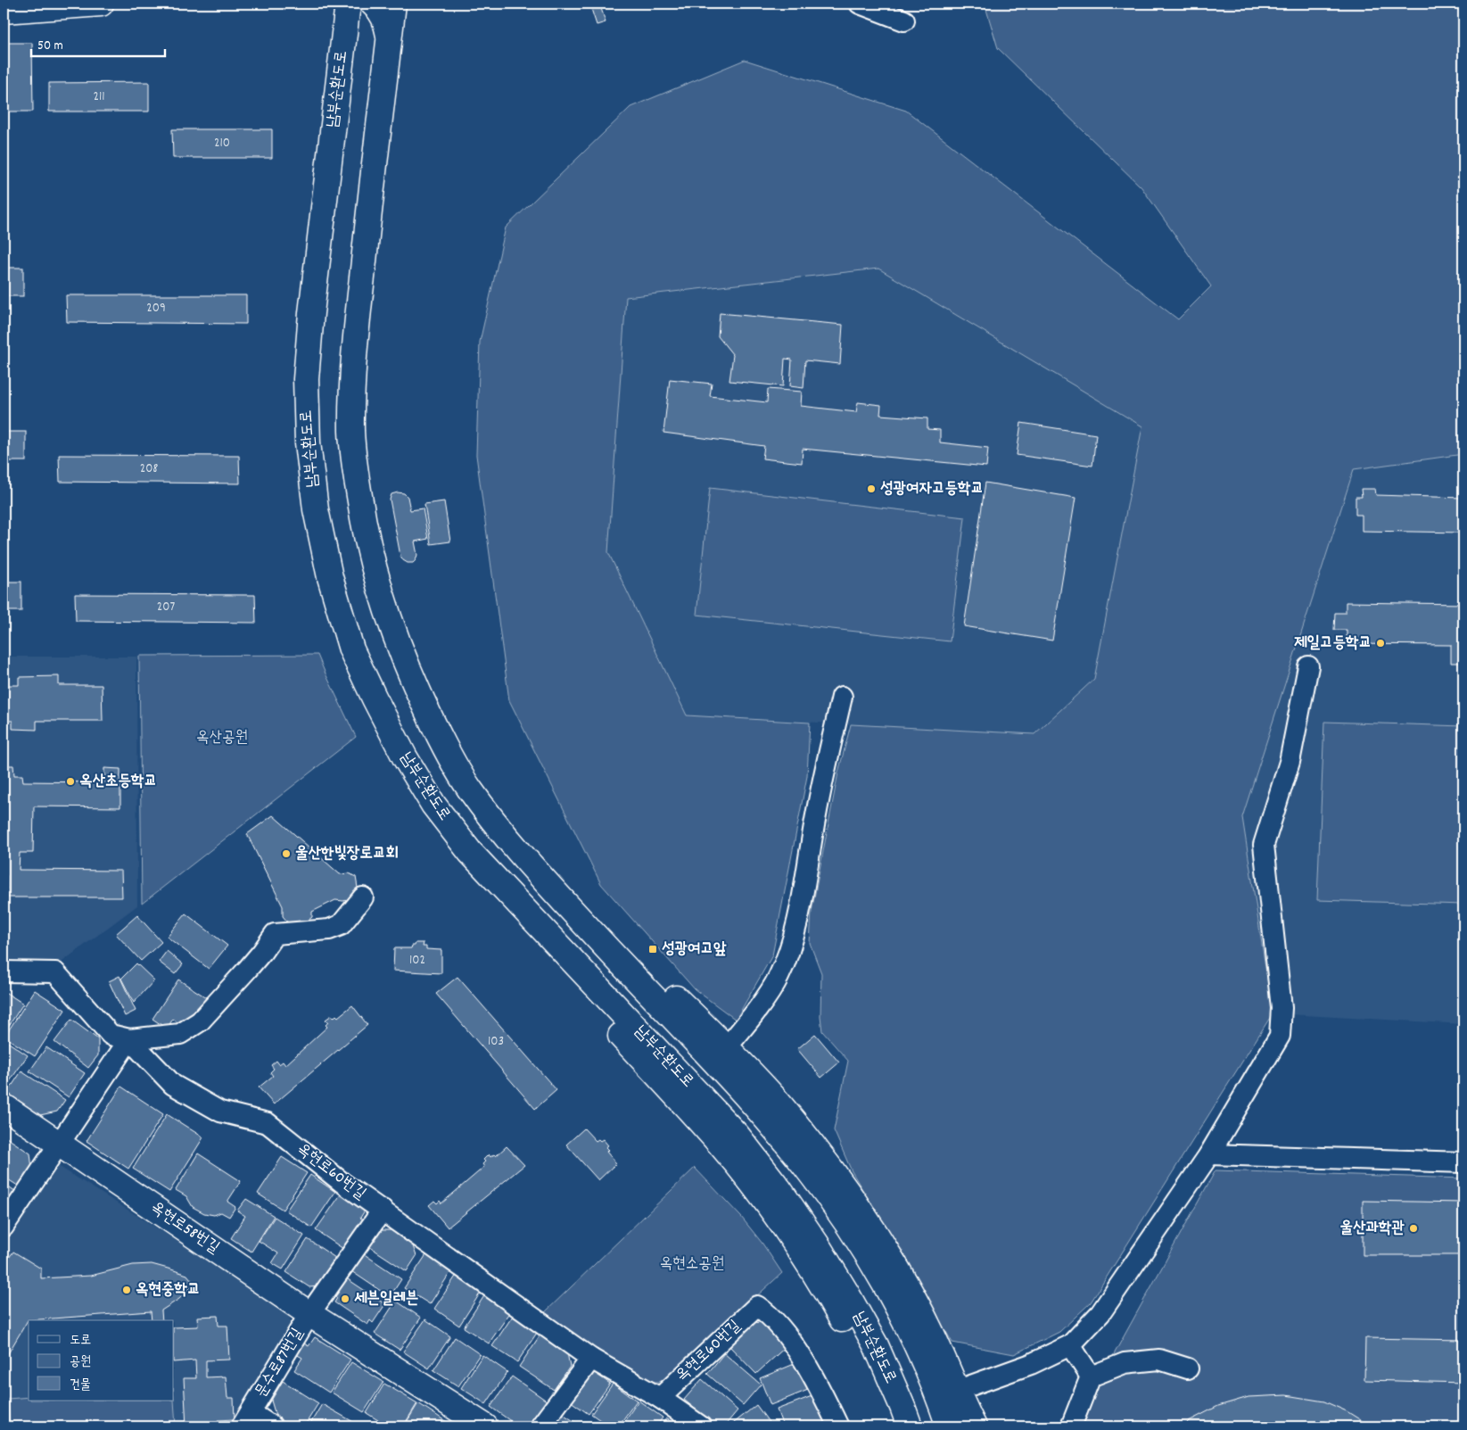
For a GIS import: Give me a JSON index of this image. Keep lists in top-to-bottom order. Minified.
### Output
{"streets":{"main road":["남부순환도로","옥현로58번길"],"street":["옥현로60번길","문수로87번길"]},"crossings":[["옥현로58번길","문수로87번길"]],"parks":["옥산공원","옥현소공원"],"places":{"other":["성광여자고등학교","제일고등학교","옥산초등학교","울산한빛장로교회","울산과학관","옥현중학교","세븐일레븐"],"transit":["성광여고앞"]},"house_numbers":["211","210","209","208","207","102","103"],"legend":["도로","공원","건물"],"scale_bar":"50 m"}
